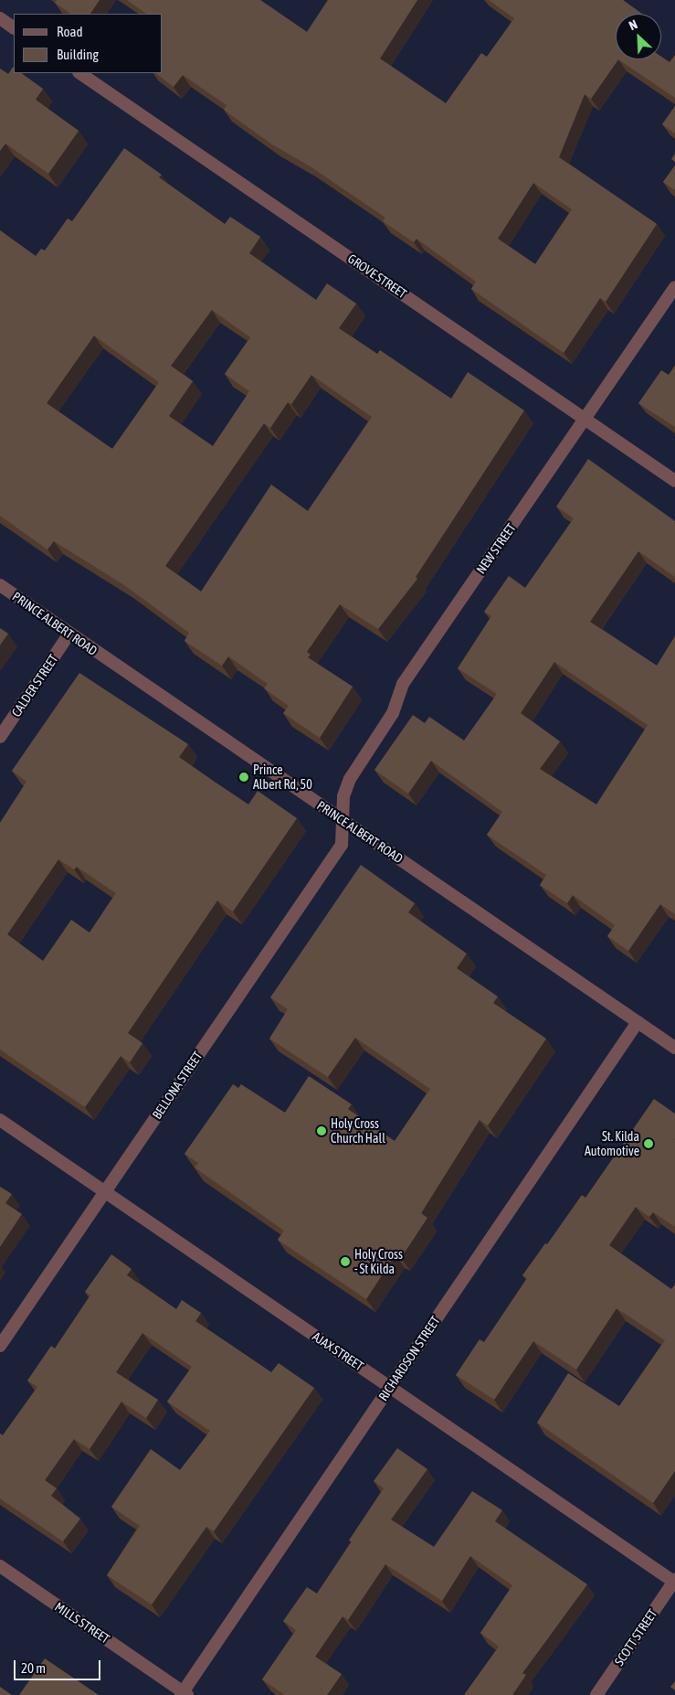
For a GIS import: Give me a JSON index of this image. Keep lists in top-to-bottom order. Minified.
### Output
{"streets":{"street":["GROVE STREET","NEW STREET","PRINCE ALBERT ROAD","CALDER STREET","BELLONA STREET","AJAX STREET","RICHARDSON STREET","MILLS STREET","SCOTT STREET"]},"crossings":[["GROVE STREET","NEW STREET"],["NEW STREET","PRINCE ALBERT ROAD"],["NEW STREET","BELLONA STREET"],["PRINCE ALBERT ROAD","CALDER STREET"],["PRINCE ALBERT ROAD","BELLONA STREET"],["PRINCE ALBERT ROAD","RICHARDSON STREET"],["BELLONA STREET","AJAX STREET"],["AJAX STREET","RICHARDSON STREET"],["AJAX STREET","SCOTT STREET"],["RICHARDSON STREET","MILLS STREET"]],"places":["Prince Albert Rd, 50","Holy Cross Church Hall","St. Kilda Automotive","Holy Cross - St Kilda"],"legend":["Road","Building"],"scale_bar":"20 m","north":"top left"}
